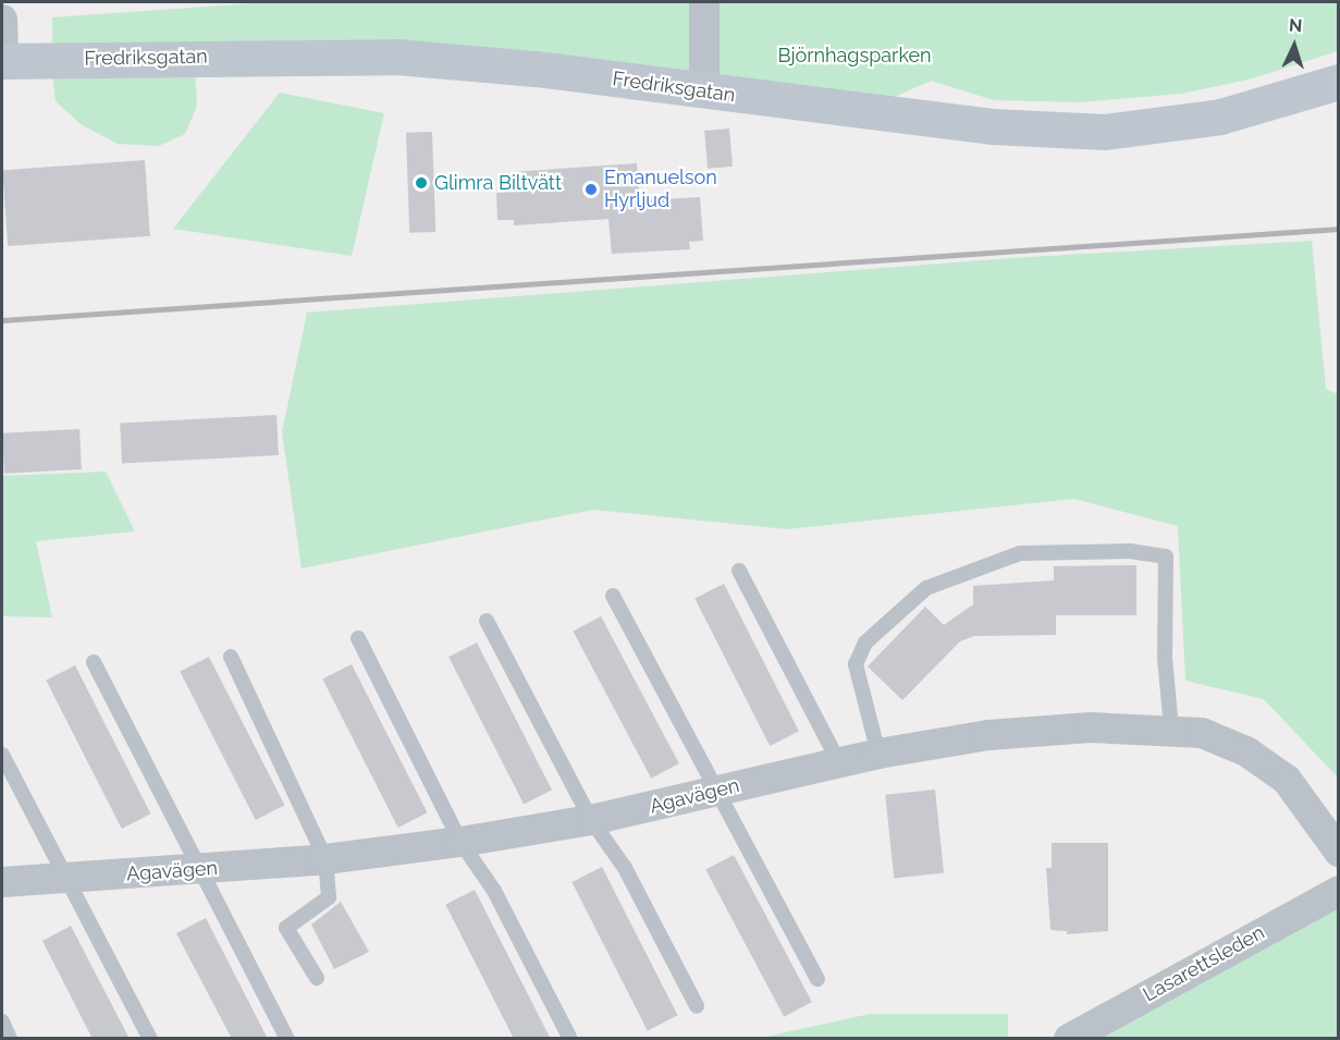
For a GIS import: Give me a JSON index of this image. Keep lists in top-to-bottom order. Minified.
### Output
{"streets":{"street":["Fredriksgatan","Agavägen","Lasarettsleden"]},"parks":["Björnhagsparken"],"places":["Glimra Biltvätt","Emanuelson Hyrljud"],"north":"top"}
